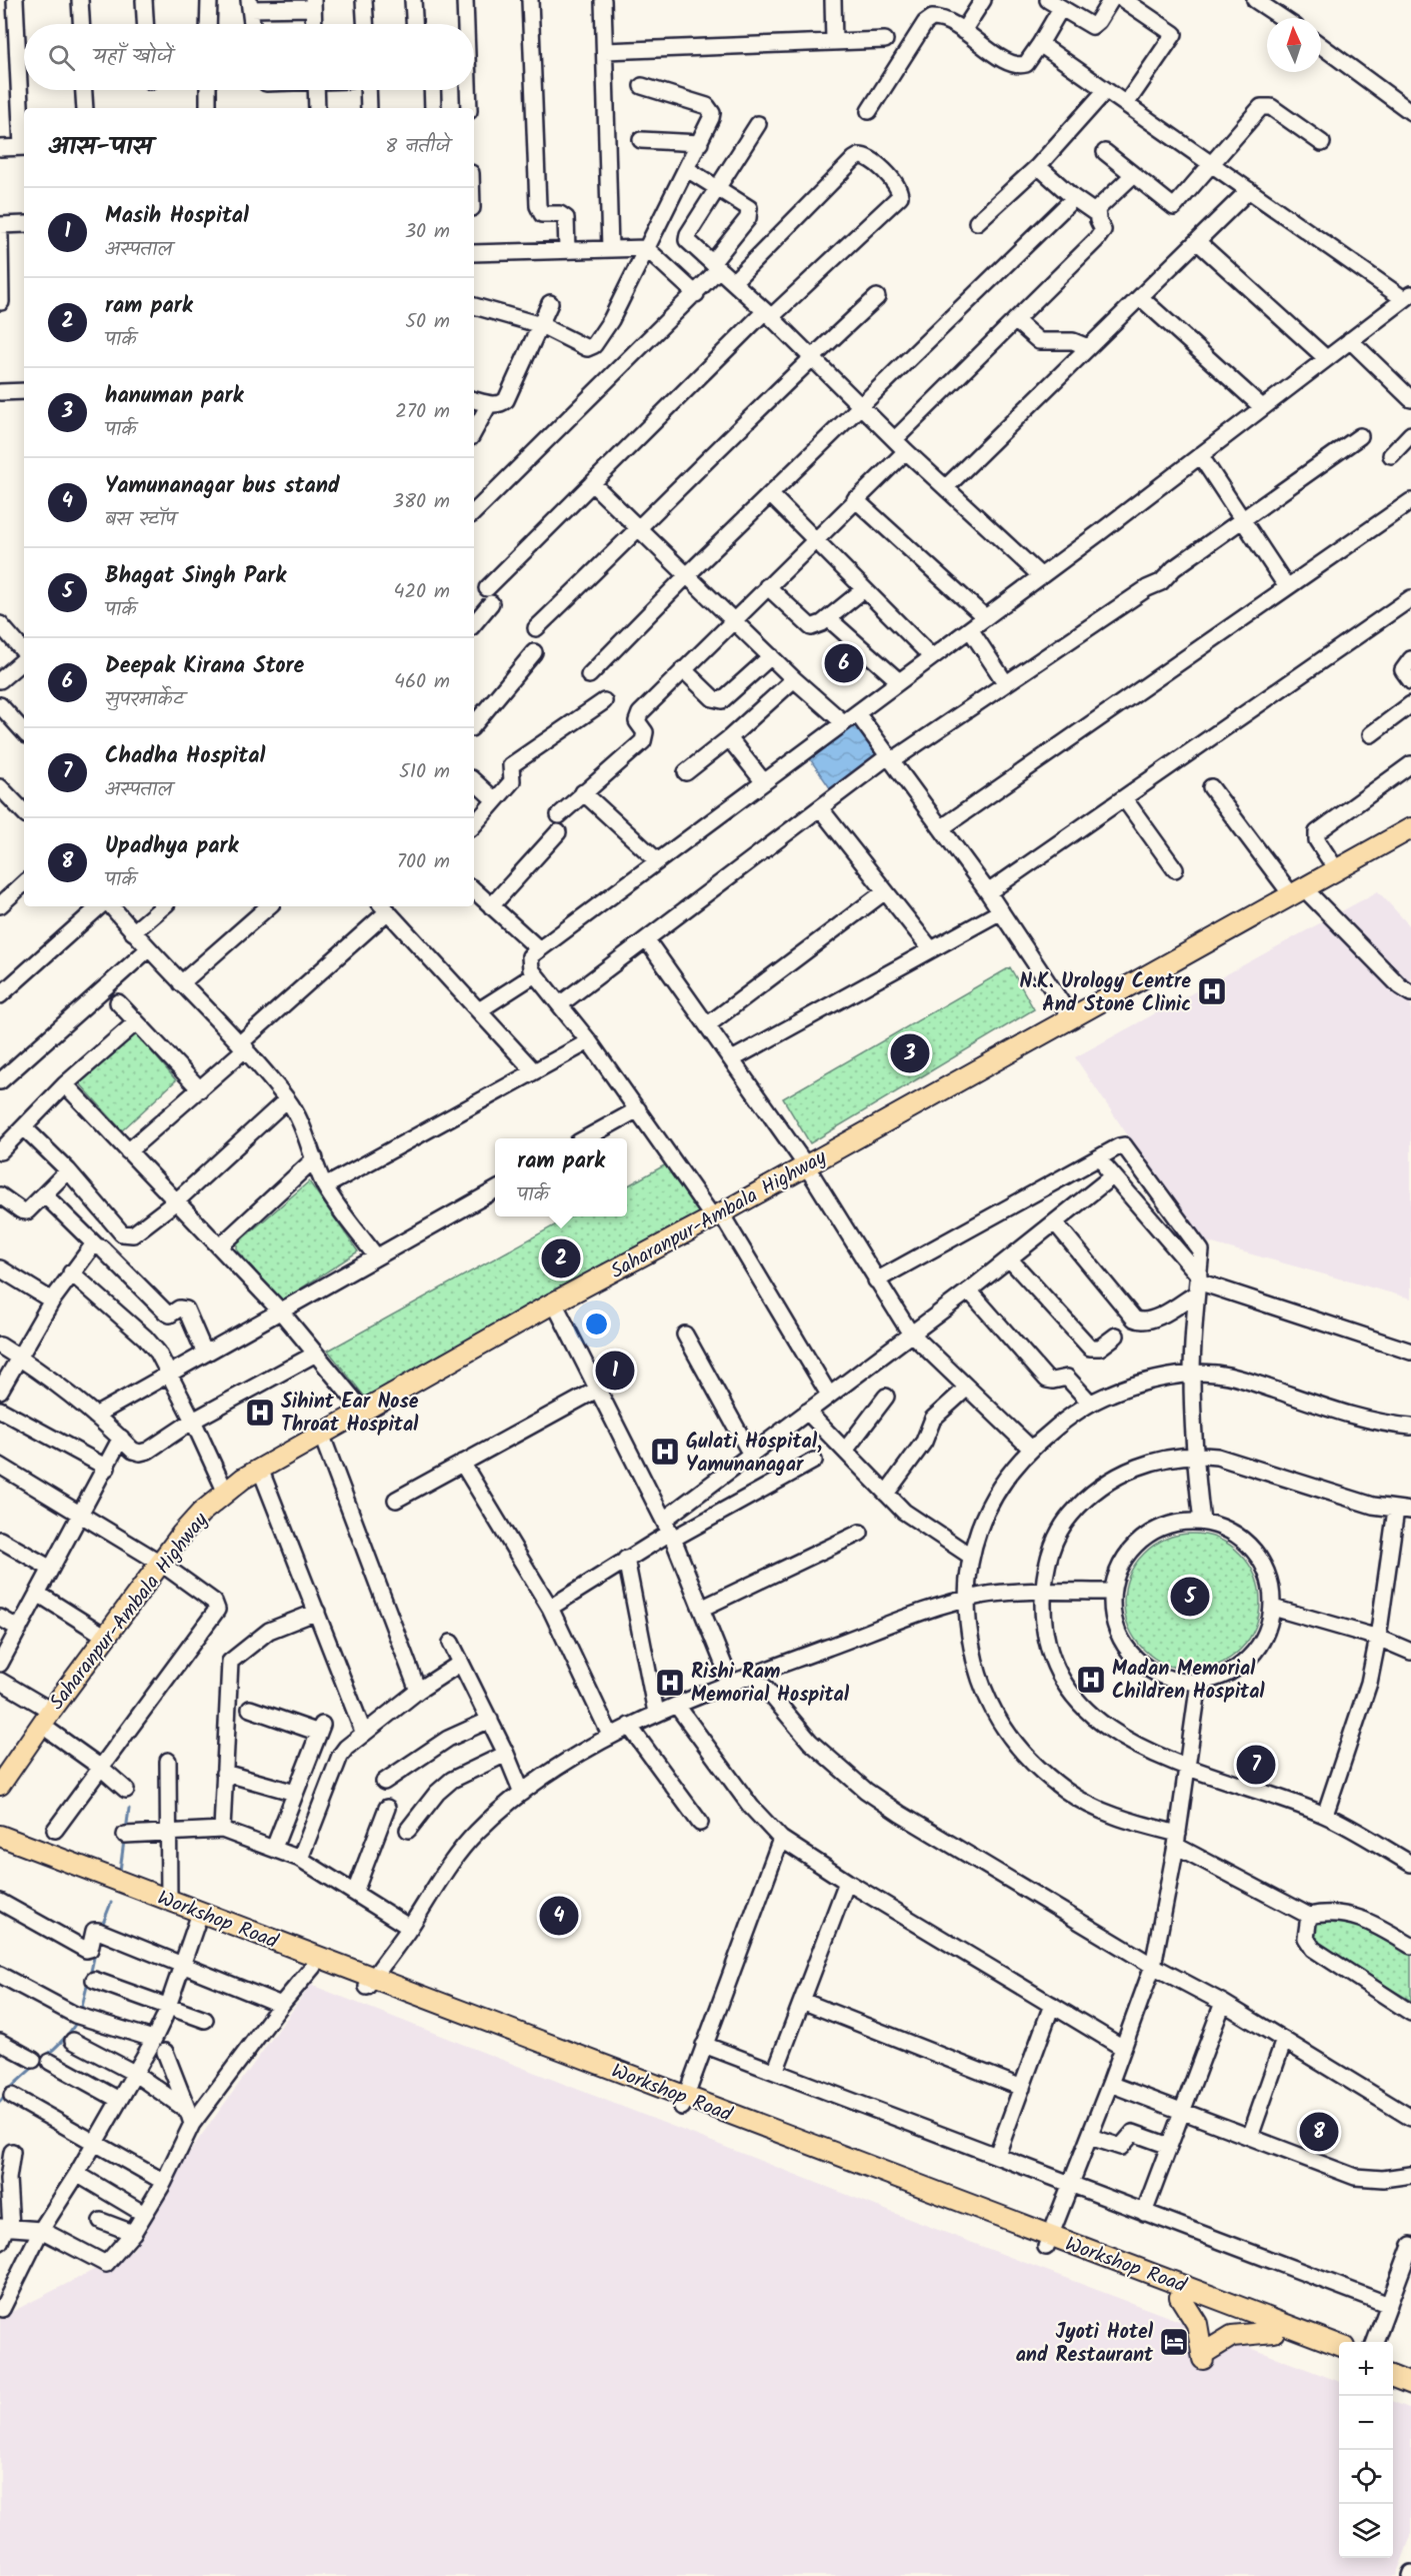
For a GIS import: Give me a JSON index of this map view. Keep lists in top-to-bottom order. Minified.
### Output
{"streets":{"main road":["Saharanpur-Ambala Highway","Workshop Road"]},"places":{"hospital":["N.K. Urology Centre And Stone Clinic","Sihint Ear Nose Throat Hospital","Gulati Hospital, Yamunanagar","Madan Memorial Children Hospital","Rishi Ram Memorial Hospital"],"hotel":["Jyoti Hotel and Restaurant"]},"north":"top","page":{"search":"यहाँ खोजें","heading":["आस-पास","8 नतीजे"],"list":[{"mark":"1","name":"Masih Hospital","note":"अस्पताल","value":"30 m"},{"mark":"2","name":"ram park","note":"पार्क","value":"50 m"},{"mark":"3","name":"hanuman park","note":"पार्क","value":"270 m"},{"mark":"4","name":"Yamunanagar bus stand","note":"बस स्टॉप","value":"380 m"},{"mark":"5","name":"Bhagat Singh Park","note":"पार्क","value":"420 m"},{"mark":"6","name":"Deepak Kirana Store","note":"सुपरमार्केट","value":"460 m"},{"mark":"7","name":"Chadha Hospital","note":"अस्पताल","value":"510 m"},{"mark":"8","name":"Upadhya park","note":"पार्क","value":"700 m"}],"pins":["6","3","2","1","5","7","4","8"],"popup":["ram park","पार्क"],"map_buttons":["+","−"]}}
